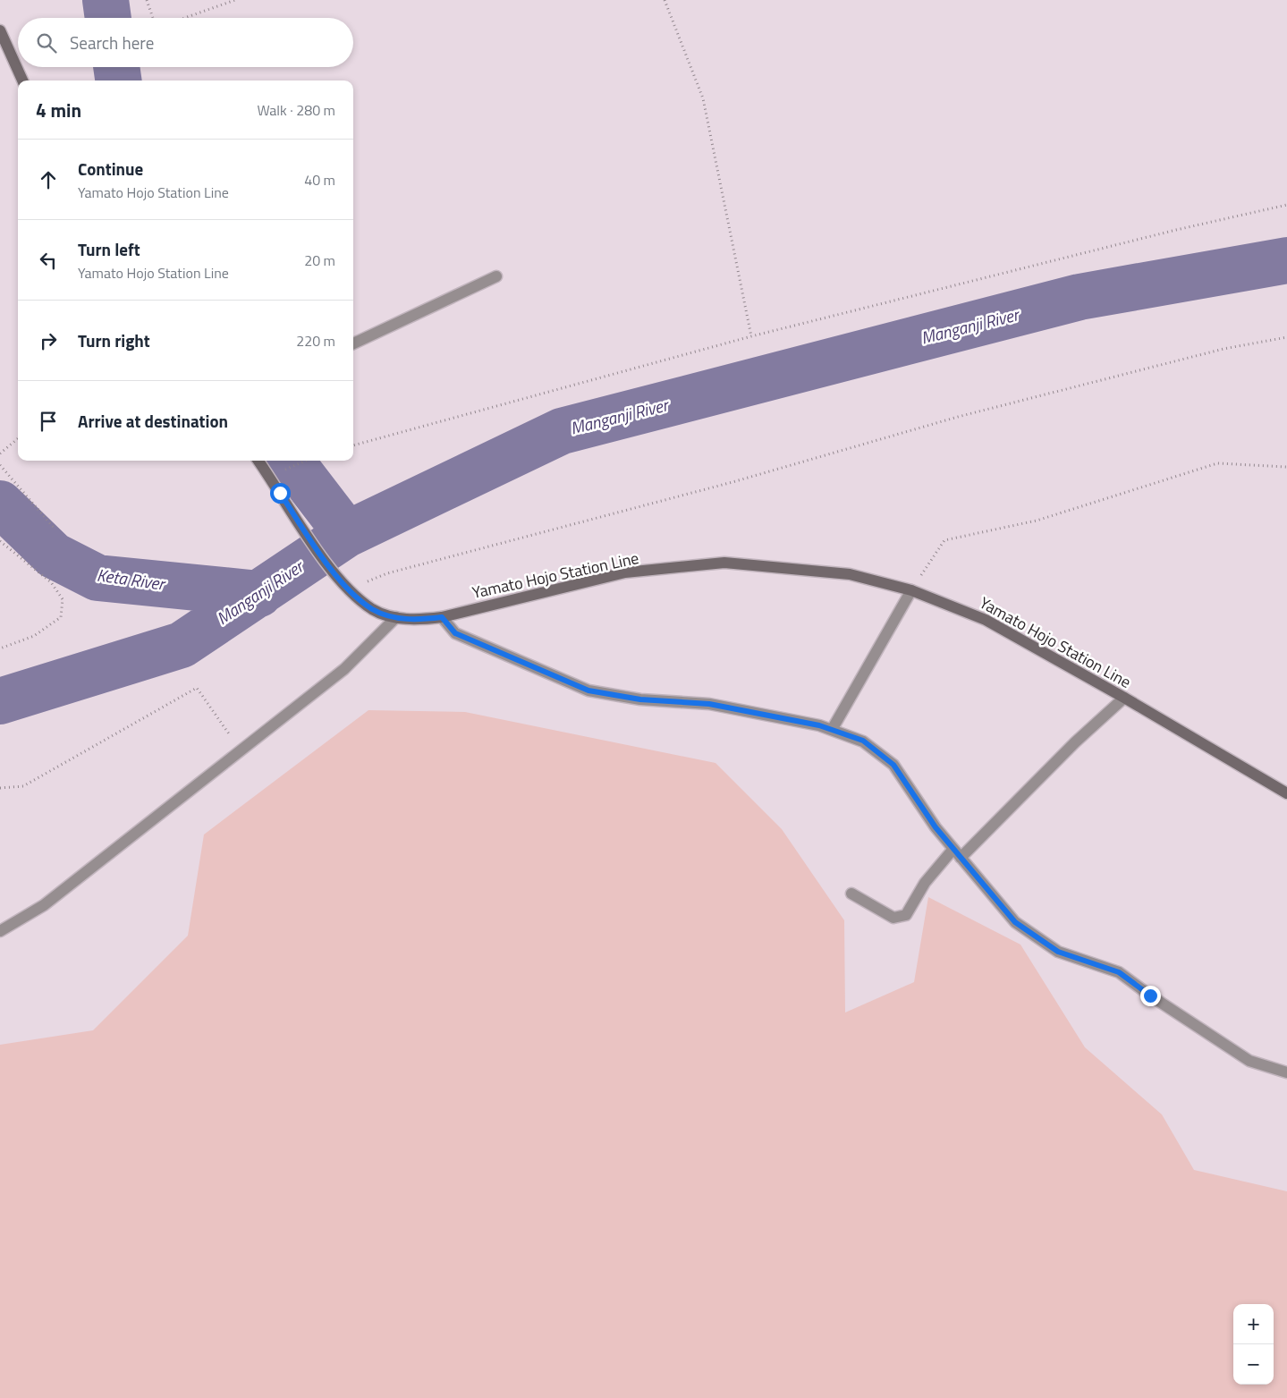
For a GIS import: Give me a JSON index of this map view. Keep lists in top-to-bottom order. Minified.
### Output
{"streets":{"main road":["Yamato Hojo Station Line"]},"water":["Manganji River","Keta River"],"page":{"search":"Search here","heading":["4 min","Walk · 280 m"],"list":[["Continue","Yamato Hojo Station Line","40 m"],["Turn left","Yamato Hojo Station Line","20 m"],["Turn right","220 m"],"Arrive at destination"],"map_buttons":["+","−"]}}
